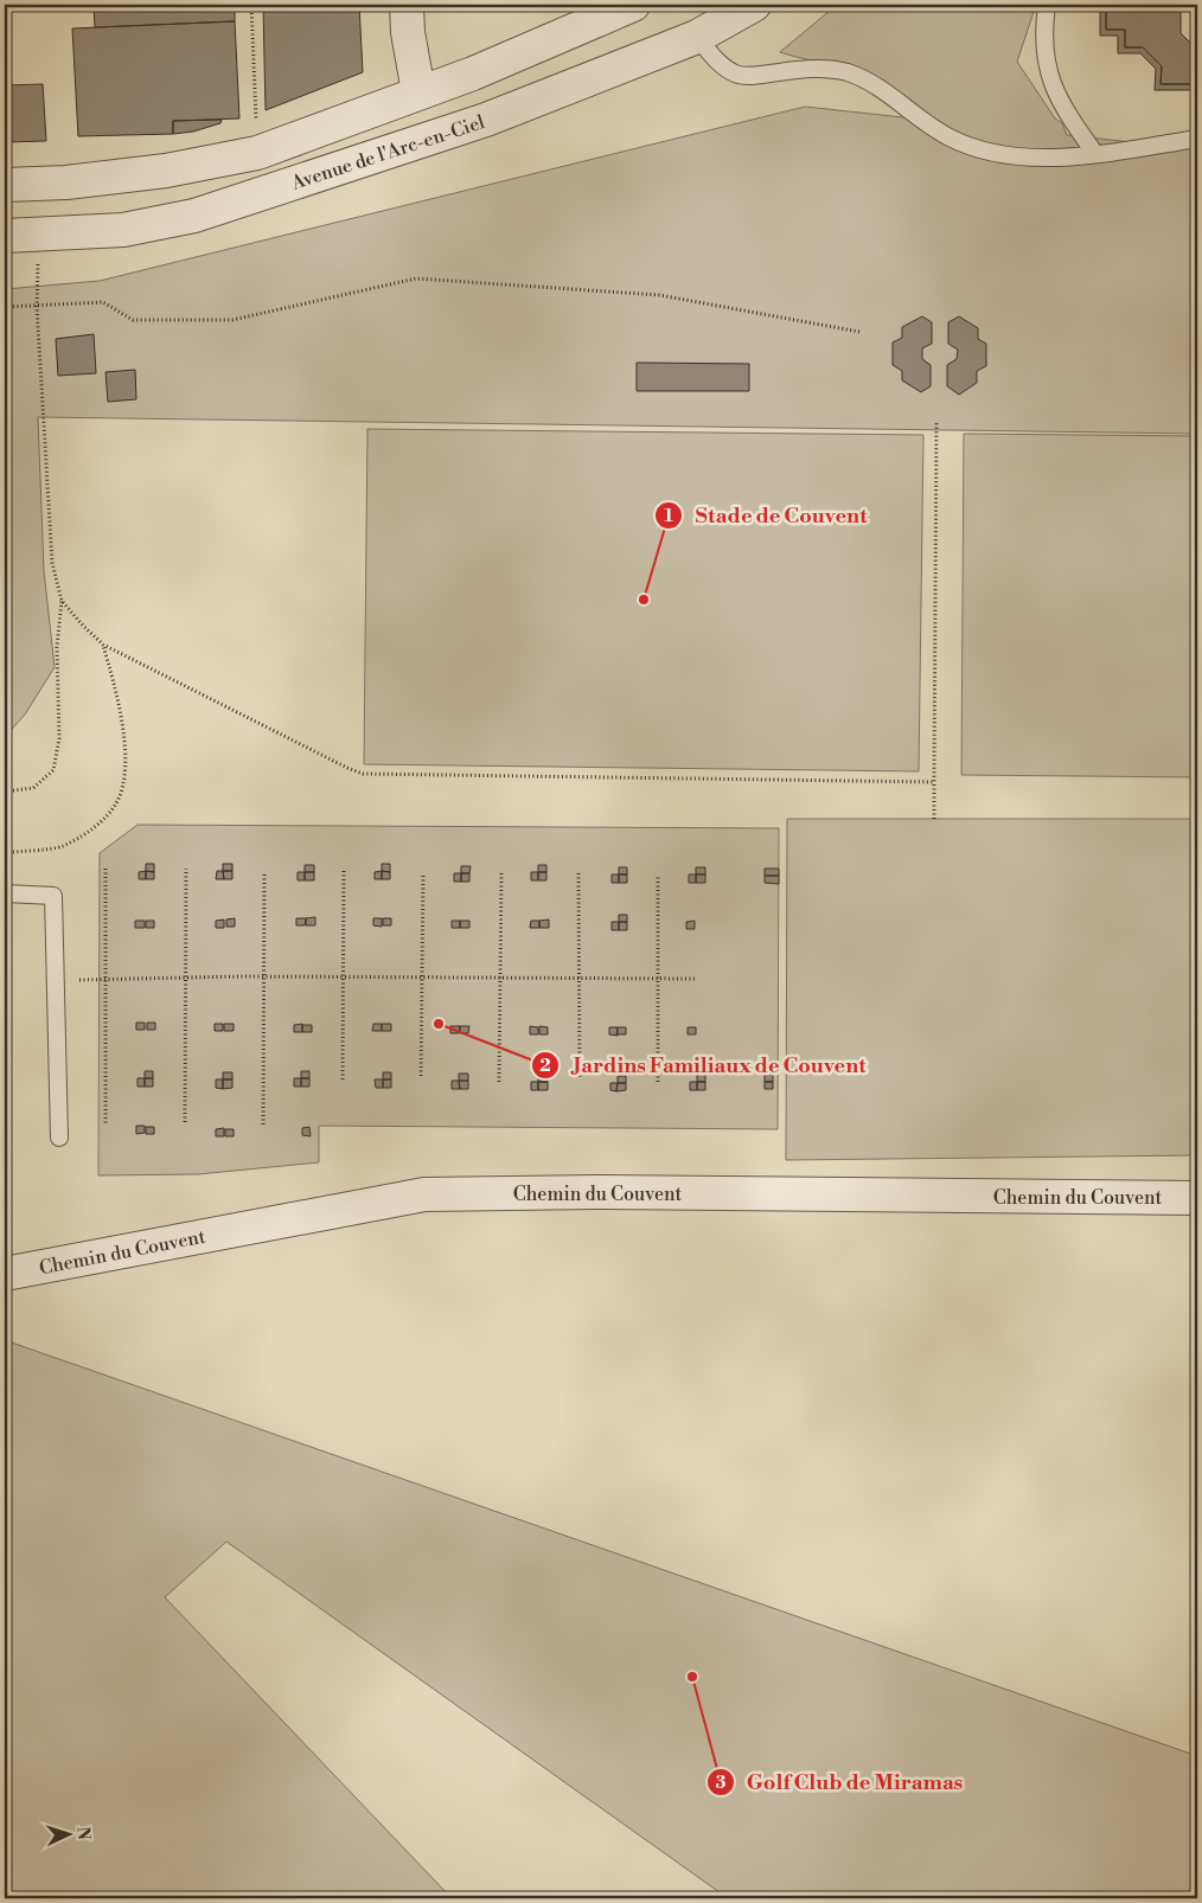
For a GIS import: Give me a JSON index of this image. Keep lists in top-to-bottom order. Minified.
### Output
{"streets":{"street":["Avenue de l'Arc-en-Ciel","Chemin du Couvent"]},"places":["Stade de Couvent","Jardins Familiaux de Couvent","Golf Club de Miramas"],"north":"right"}
